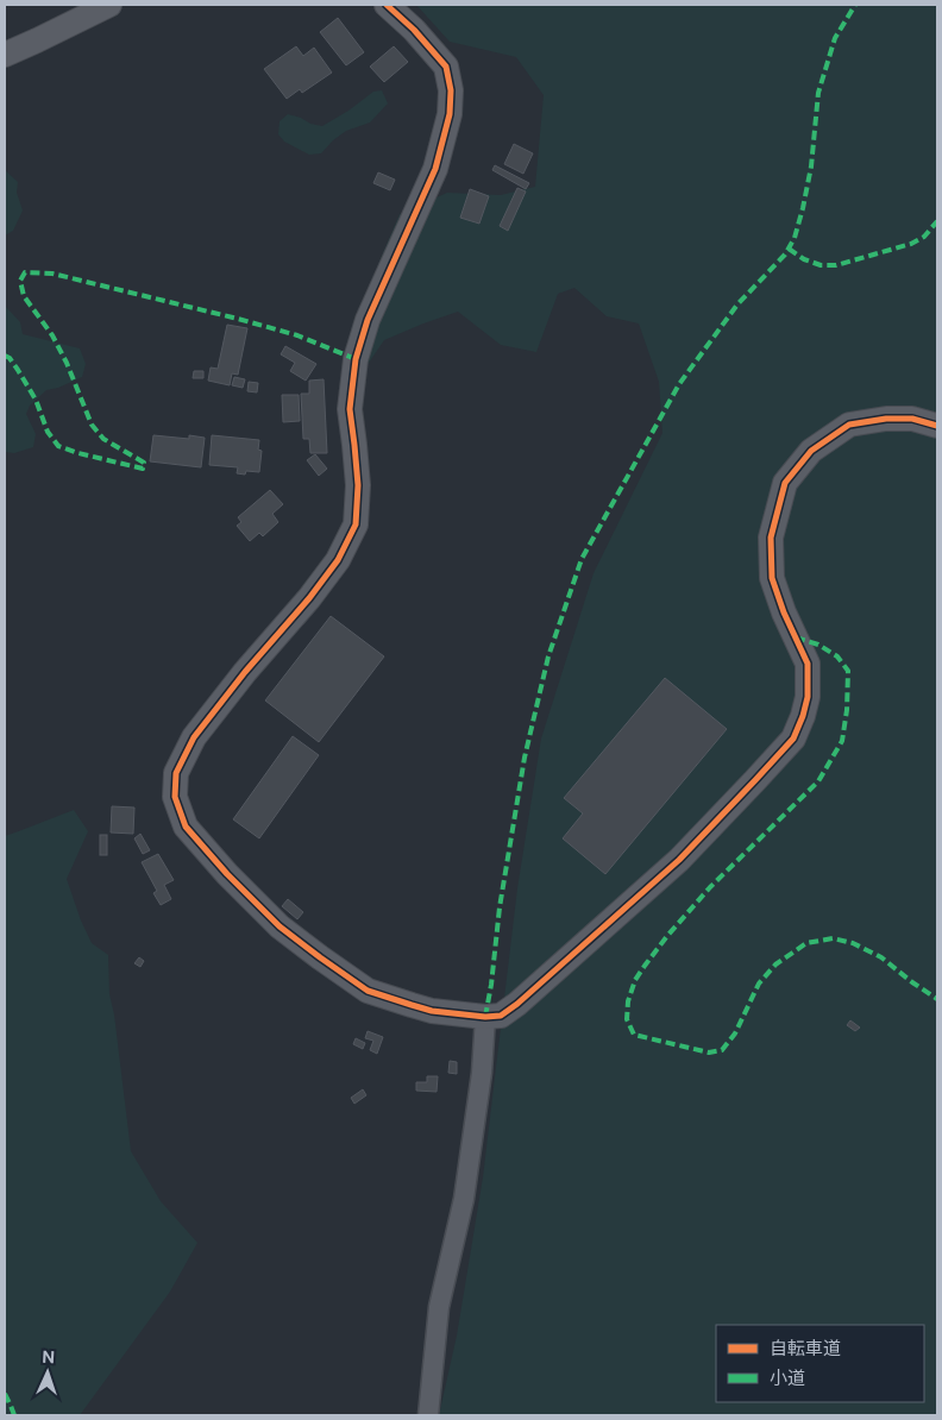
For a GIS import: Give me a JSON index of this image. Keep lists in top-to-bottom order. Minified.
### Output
{"legend":["自転車道","小道"],"north":"top"}
